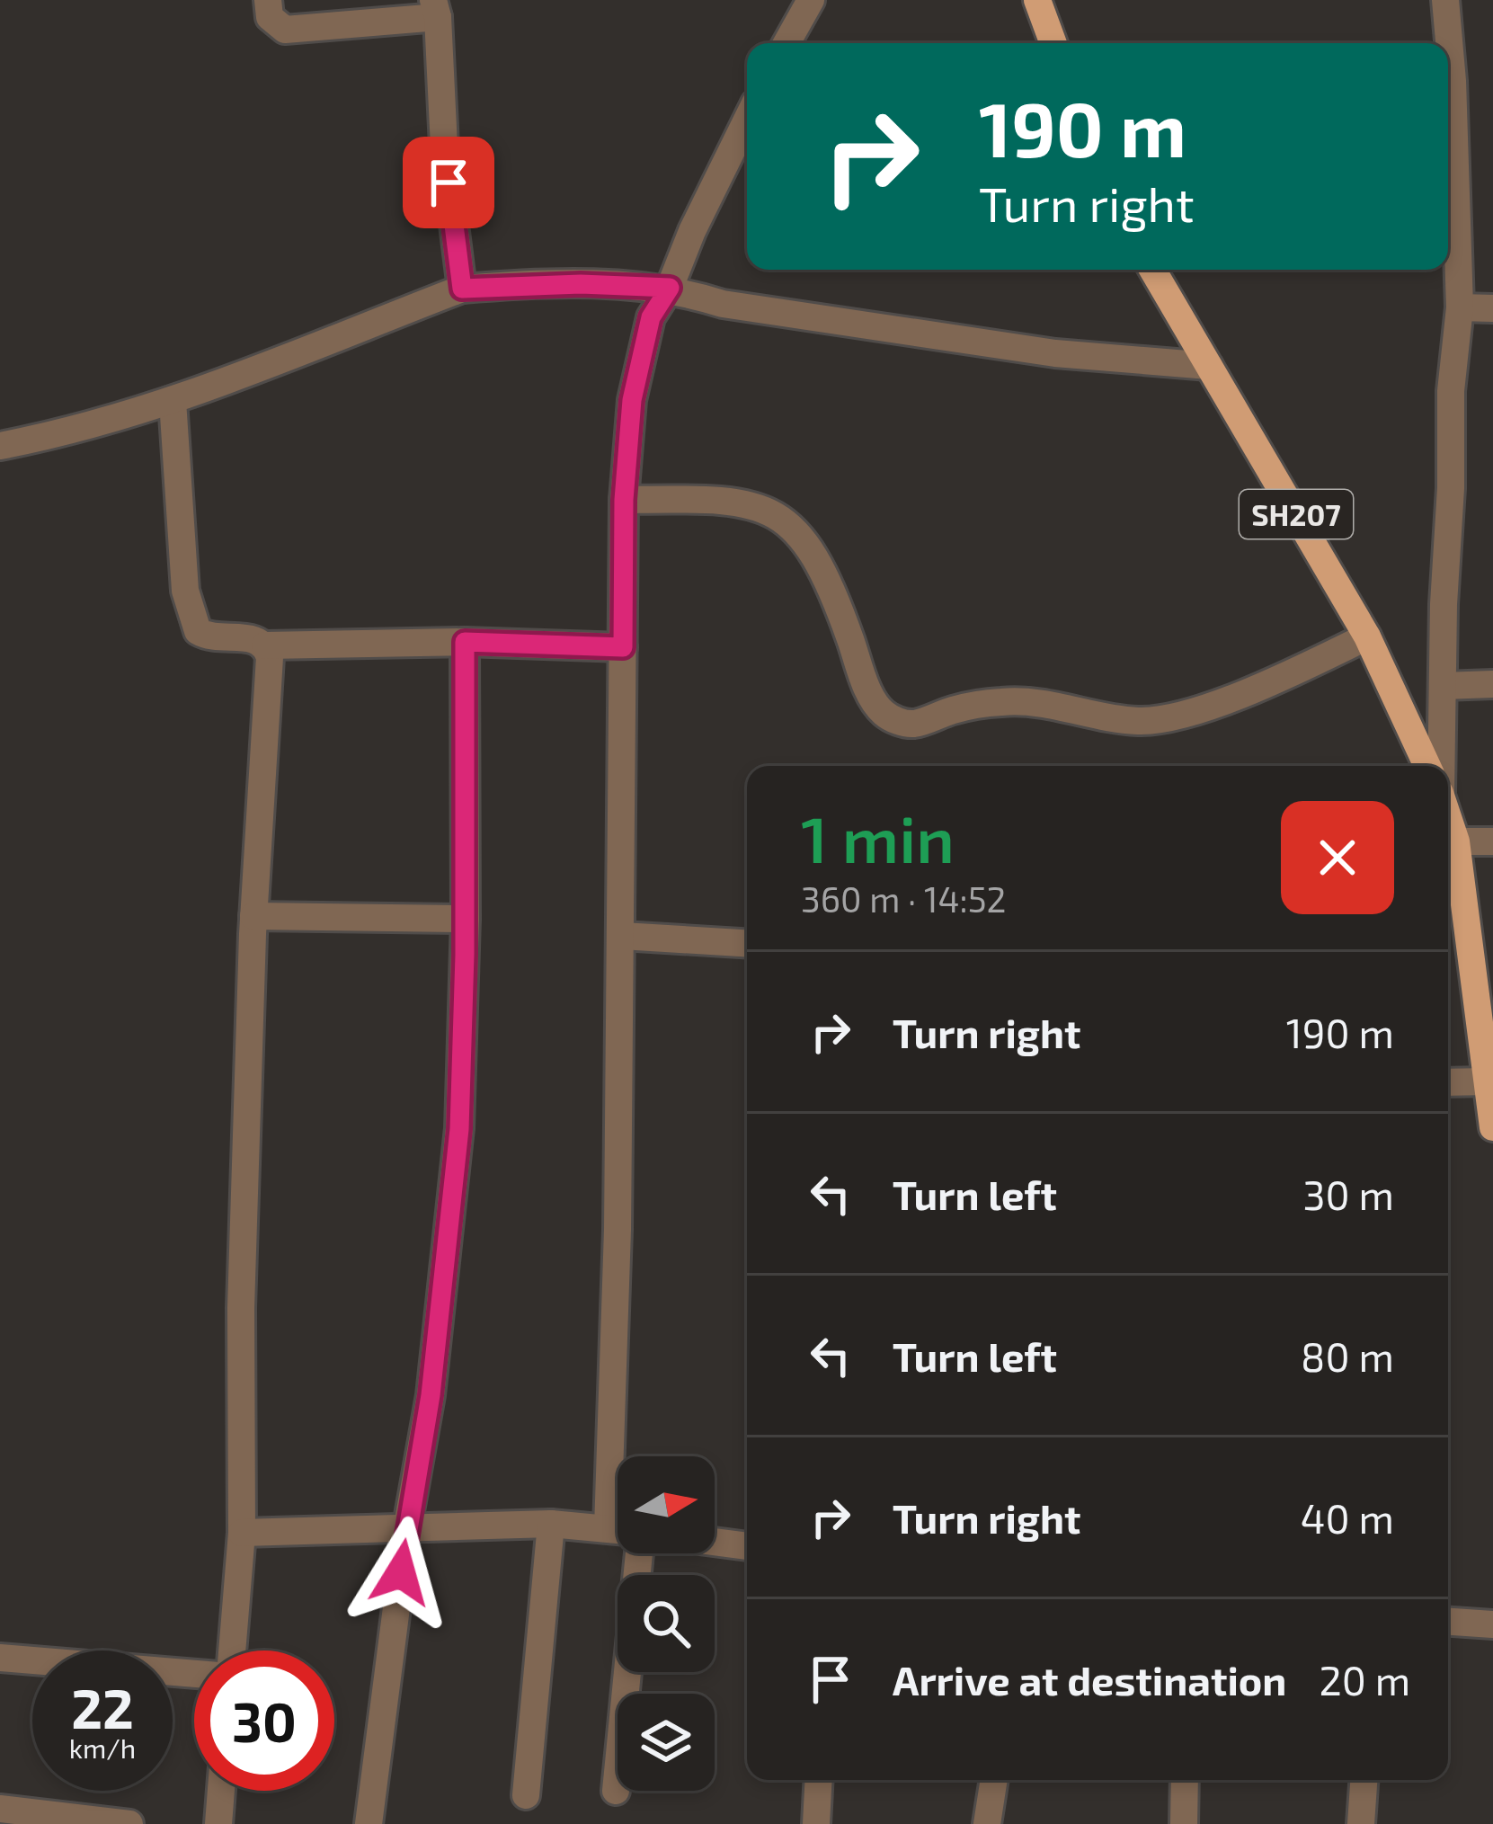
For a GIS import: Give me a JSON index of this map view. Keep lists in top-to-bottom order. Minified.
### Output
{"streets":{"main road":["SH207"]},"north":"right","page":{"turn":["190 m","Turn right"],"heading":["1 min","360 m · 14:52"],"list":[{"name":"Turn right","value":"190 m"},{"name":"Turn left","value":"30 m"},{"name":"Turn left","value":"80 m"},{"name":"Turn right","value":"40 m"},{"name":"Arrive at destination","value":"20 m"}],"speed":"22 km/h","limit":"30"}}
